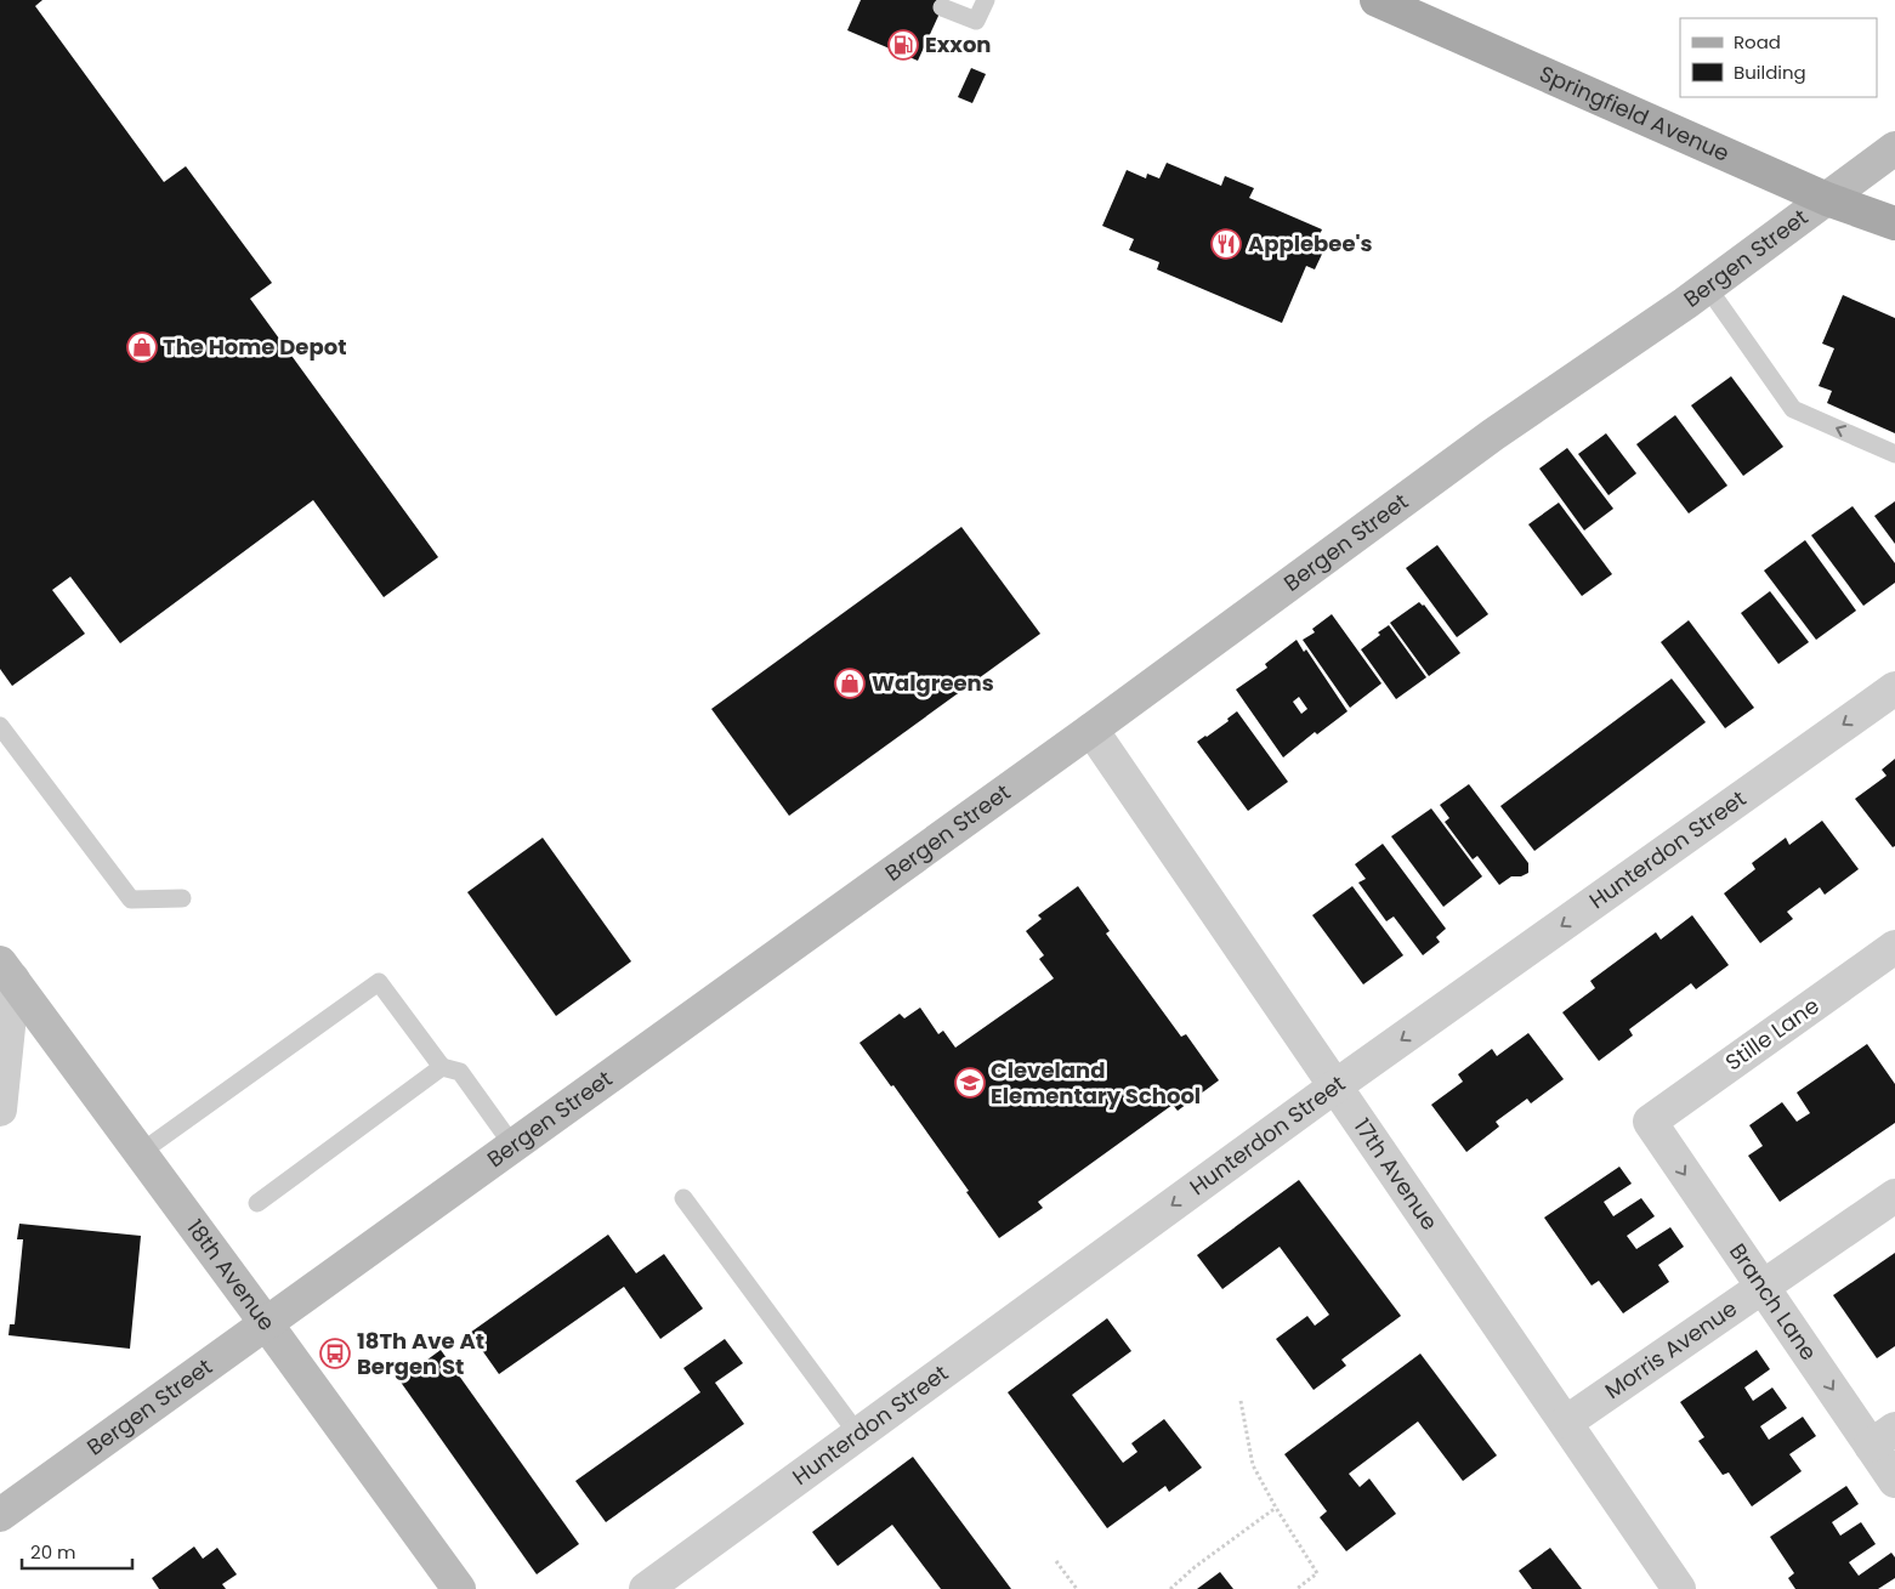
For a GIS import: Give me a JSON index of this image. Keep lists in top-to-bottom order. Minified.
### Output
{"streets":{"main road":["Springfield Avenue","Bergen Street","18th Avenue"],"street":["Hunterdon Street","Stille Lane","17th Avenue","Branch Lane","Morris Avenue"]},"crossings":[["Springfield Avenue","Bergen Street"],["Bergen Street","17th Avenue"],["Bergen Street","18th Avenue"],["Hunterdon Street","17th Avenue"],["Stille Lane","Branch Lane"],["17th Avenue","Morris Avenue"],["Branch Lane","Morris Avenue"]],"one_way":["Hunterdon Street","Branch Lane"],"places":{"fuel station":["Exxon"],"restaurant":["Applebee's"],"shop":["The Home Depot","Walgreens"],"school or university":["Cleveland Elementary School"],"bus stop":["18Th Ave At Bergen St"]},"legend":["Road","Building"],"scale_bar":"20 m"}
